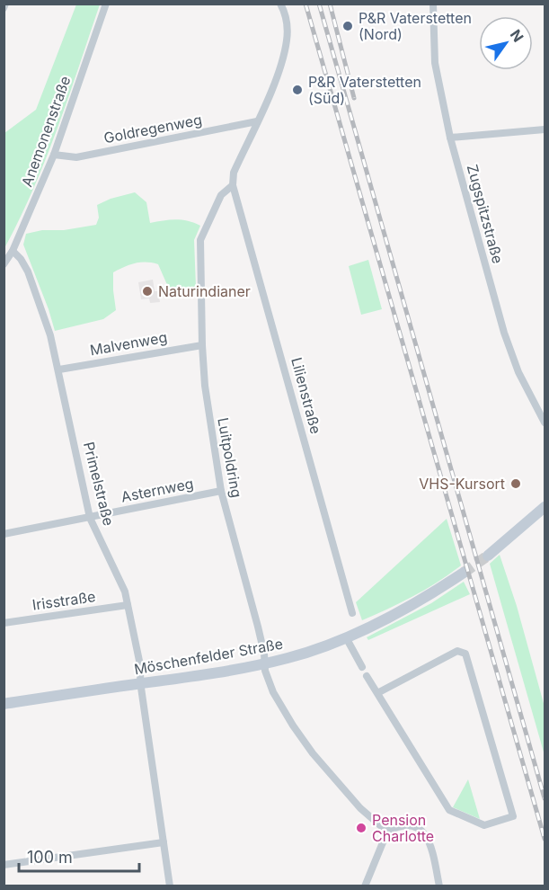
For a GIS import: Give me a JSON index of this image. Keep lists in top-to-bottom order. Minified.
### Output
{"streets":{"street":["Goldregenweg","Anemonenstraße","Zugspitzstraße","Malvenweg","Lilienstraße","Luitpoldring","Primelstraße","Asternweg","Irisstraße","Möschenfelder Straße"]},"crossings":[["Goldregenweg","Anemonenstraße"],["Goldregenweg","Luitpoldring"],["Anemonenstraße","Primelstraße"],["Malvenweg","Luitpoldring"],["Malvenweg","Primelstraße"],["Lilienstraße","Luitpoldring"],["Luitpoldring","Asternweg"],["Luitpoldring","Möschenfelder Straße"],["Primelstraße","Asternweg"],["Primelstraße","Irisstraße"],["Primelstraße","Möschenfelder Straße"]],"places":["P&R Vaterstetten (Nord)","P&R Vaterstetten (Süd)","Naturindianer","VHS-Kursort","Pension Charlotte"],"scale_bar":"100 m","north":"top right"}
